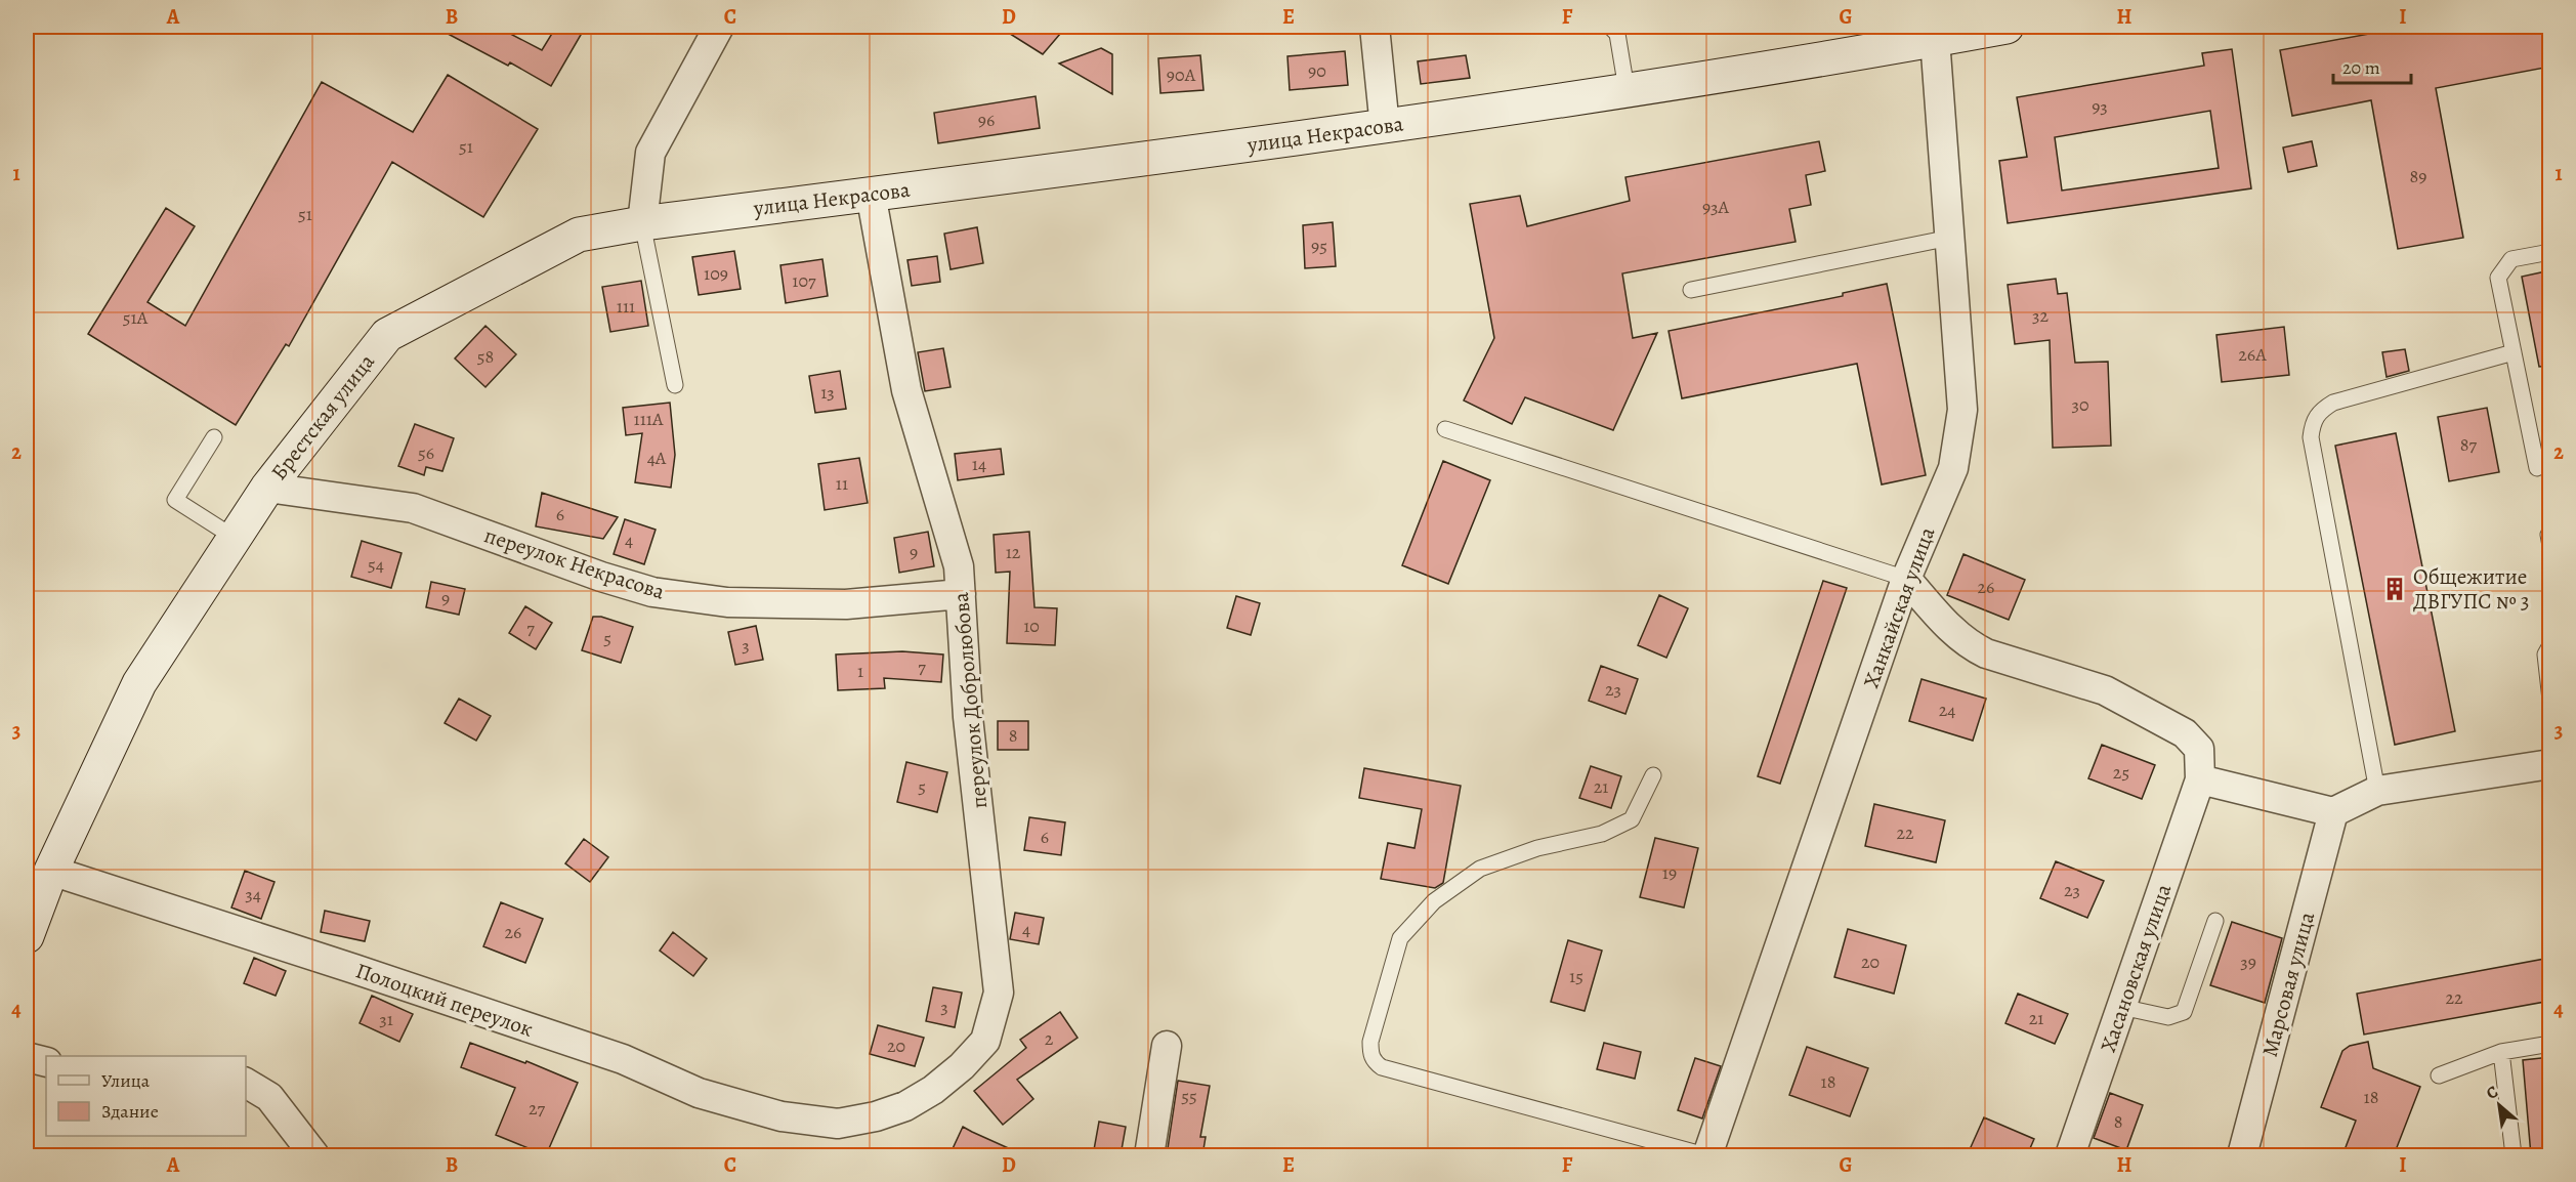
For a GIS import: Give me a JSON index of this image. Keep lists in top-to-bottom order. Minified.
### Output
{"streets":{"street":["улица Некрасова","Брестская улица","переулок Некрасова","Ханкайская улица","переулок Добролюбова","Хасановская улица","Марсовая улица","Полоцкий переулок"]},"crossings":[["улица Некрасова","Брестская улица"],["улица Некрасова","Ханкайская улица"],["улица Некрасова","переулок Добролюбова"],["Брестская улица","переулок Некрасова"],["Брестская улица","Полоцкий переулок"],["переулок Некрасова","переулок Добролюбова"],["переулок Добролюбова","Полоцкий переулок"]],"places":{"building":["Общежитие ДВГУПС № 3"]},"house_numbers":["90","90А","93","96","51","89","93А","51","95","109","107","111","32","51А","26А","58","13","30","111А","87","56","4А","14","11","6","4","9","12","54","26","9","10","7","5","3","7","1","23","24","8","25","5","21","22","6","19","23","34","4","26","20","39","15","22","3","21","31","2","20","18","55","18","27","8"],"legend":["Улица","Здание"],"scale_bar":"20 m","north":"top left","grid":{"columns":["A","B","C","D","E","F","G","H","I"],"rows":["1","2","3","4"]}}
